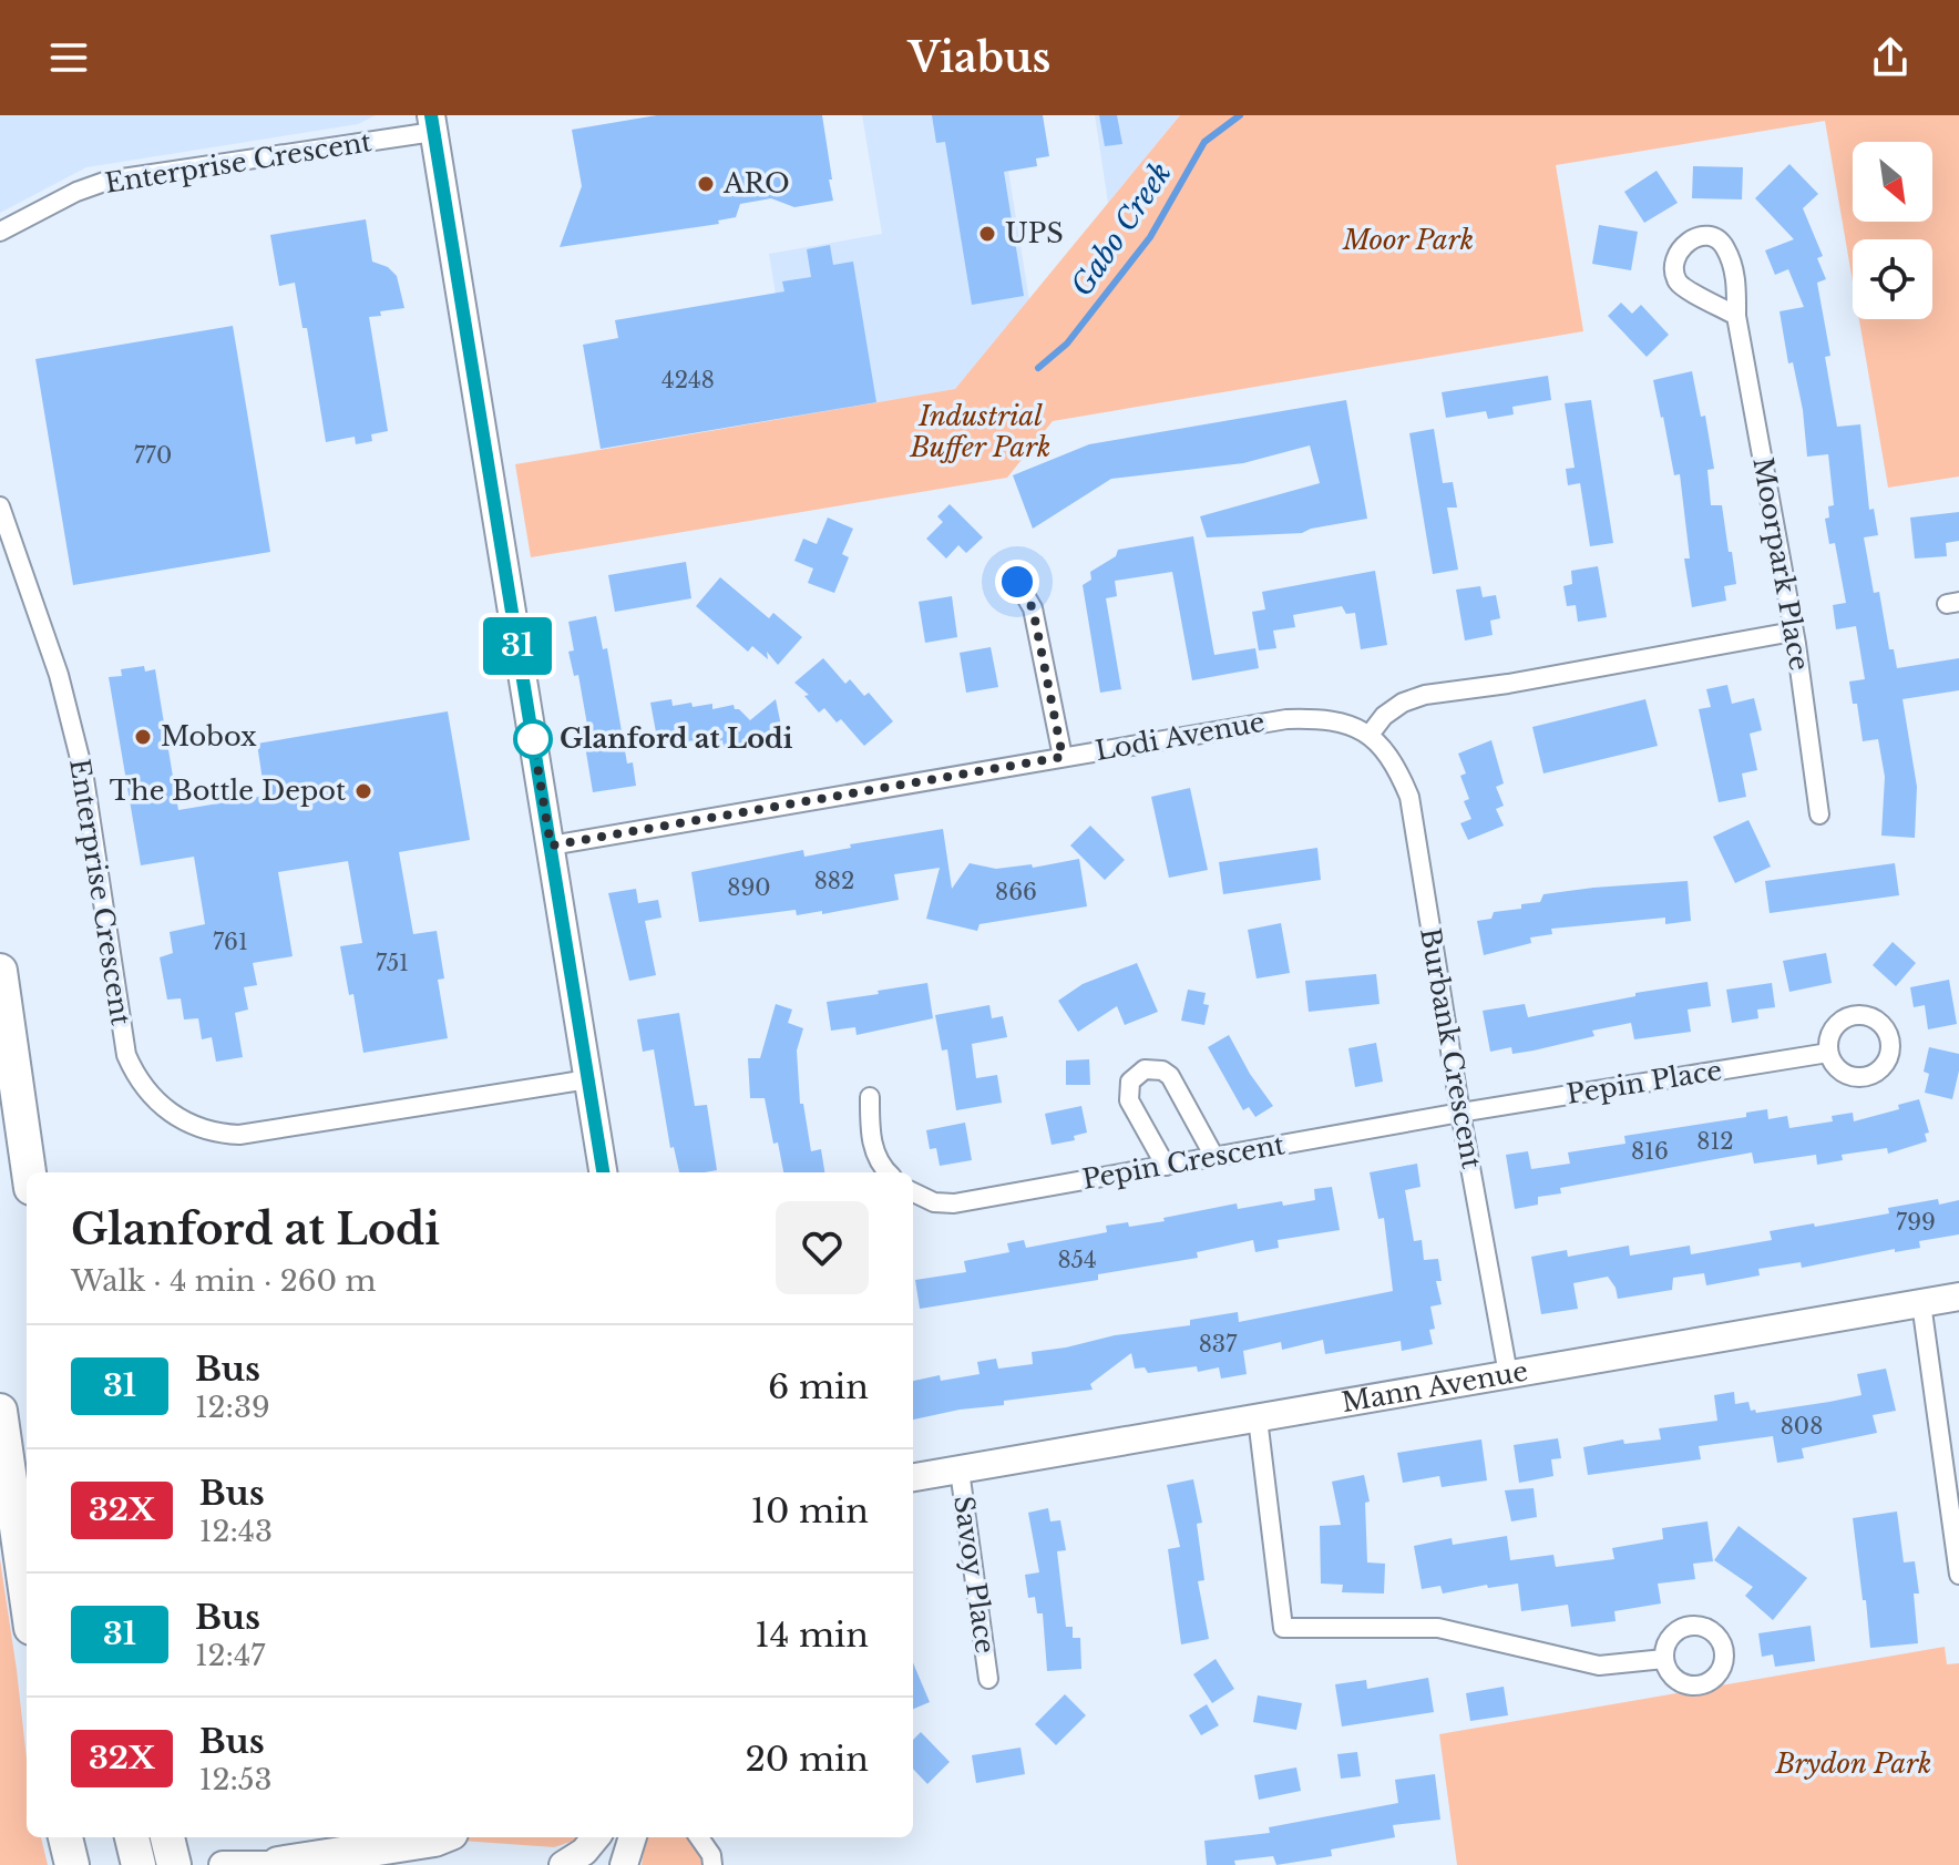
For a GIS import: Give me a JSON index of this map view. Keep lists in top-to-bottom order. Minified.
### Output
{"streets":{"main road":["Mann Avenue"],"street":["Enterprise Crescent","Moorpark Place","Lodi Avenue","Burbank Crescent","Pepin Place","Pepin Crescent","Savoy Place"]},"crossings":[["Lodi Avenue","Burbank Crescent"],["Burbank Crescent","Pepin Place"],["Burbank Crescent","Pepin Crescent"],["Burbank Crescent","Mann Avenue"],["Pepin Place","Pepin Crescent"],["Mann Avenue","Savoy Place"]],"water":["Gabo Creek"],"parks":["Moor Park","Industrial Buffer Park","Brydon Park"],"places":["ARO","UPS","Mobox","Glanford at Lodi","The Bottle Depot"],"lines":["bus line 31"],"house_numbers":["4248","770","882","890","866","761","751","812","816","799","854","837","808"],"north":"bottom right","page":{"header":"Viabus","on_map":"31","heading":["Glanford at Lodi","Walk · 4 min · 260 m"],"list":[{"mark":"31","name":"Bus","note":"12:39","value":"6 min"},{"mark":"32X","name":"Bus","note":"12:43","value":"10 min"},{"mark":"31","name":"Bus","note":"12:47","value":"14 min"},{"mark":"32X","name":"Bus","note":"12:53","value":"20 min"}]}}
